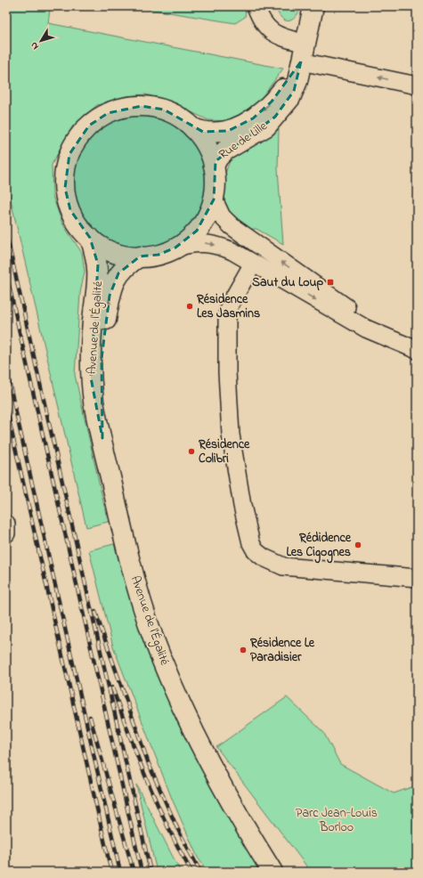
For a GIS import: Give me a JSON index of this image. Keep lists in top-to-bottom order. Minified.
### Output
{"streets":{"street":["Rue de Lille","Avenue de l'Égalité"]},"parks":["Parc Jean-Louis Borloo"],"places":{"transit":["Saut du Loup"],"other":["Résidence Les Jasmins","Résidence Colibri","Rédidence Les Cigognes","Résidence Le Paradisier"]},"north":"bottom left"}
